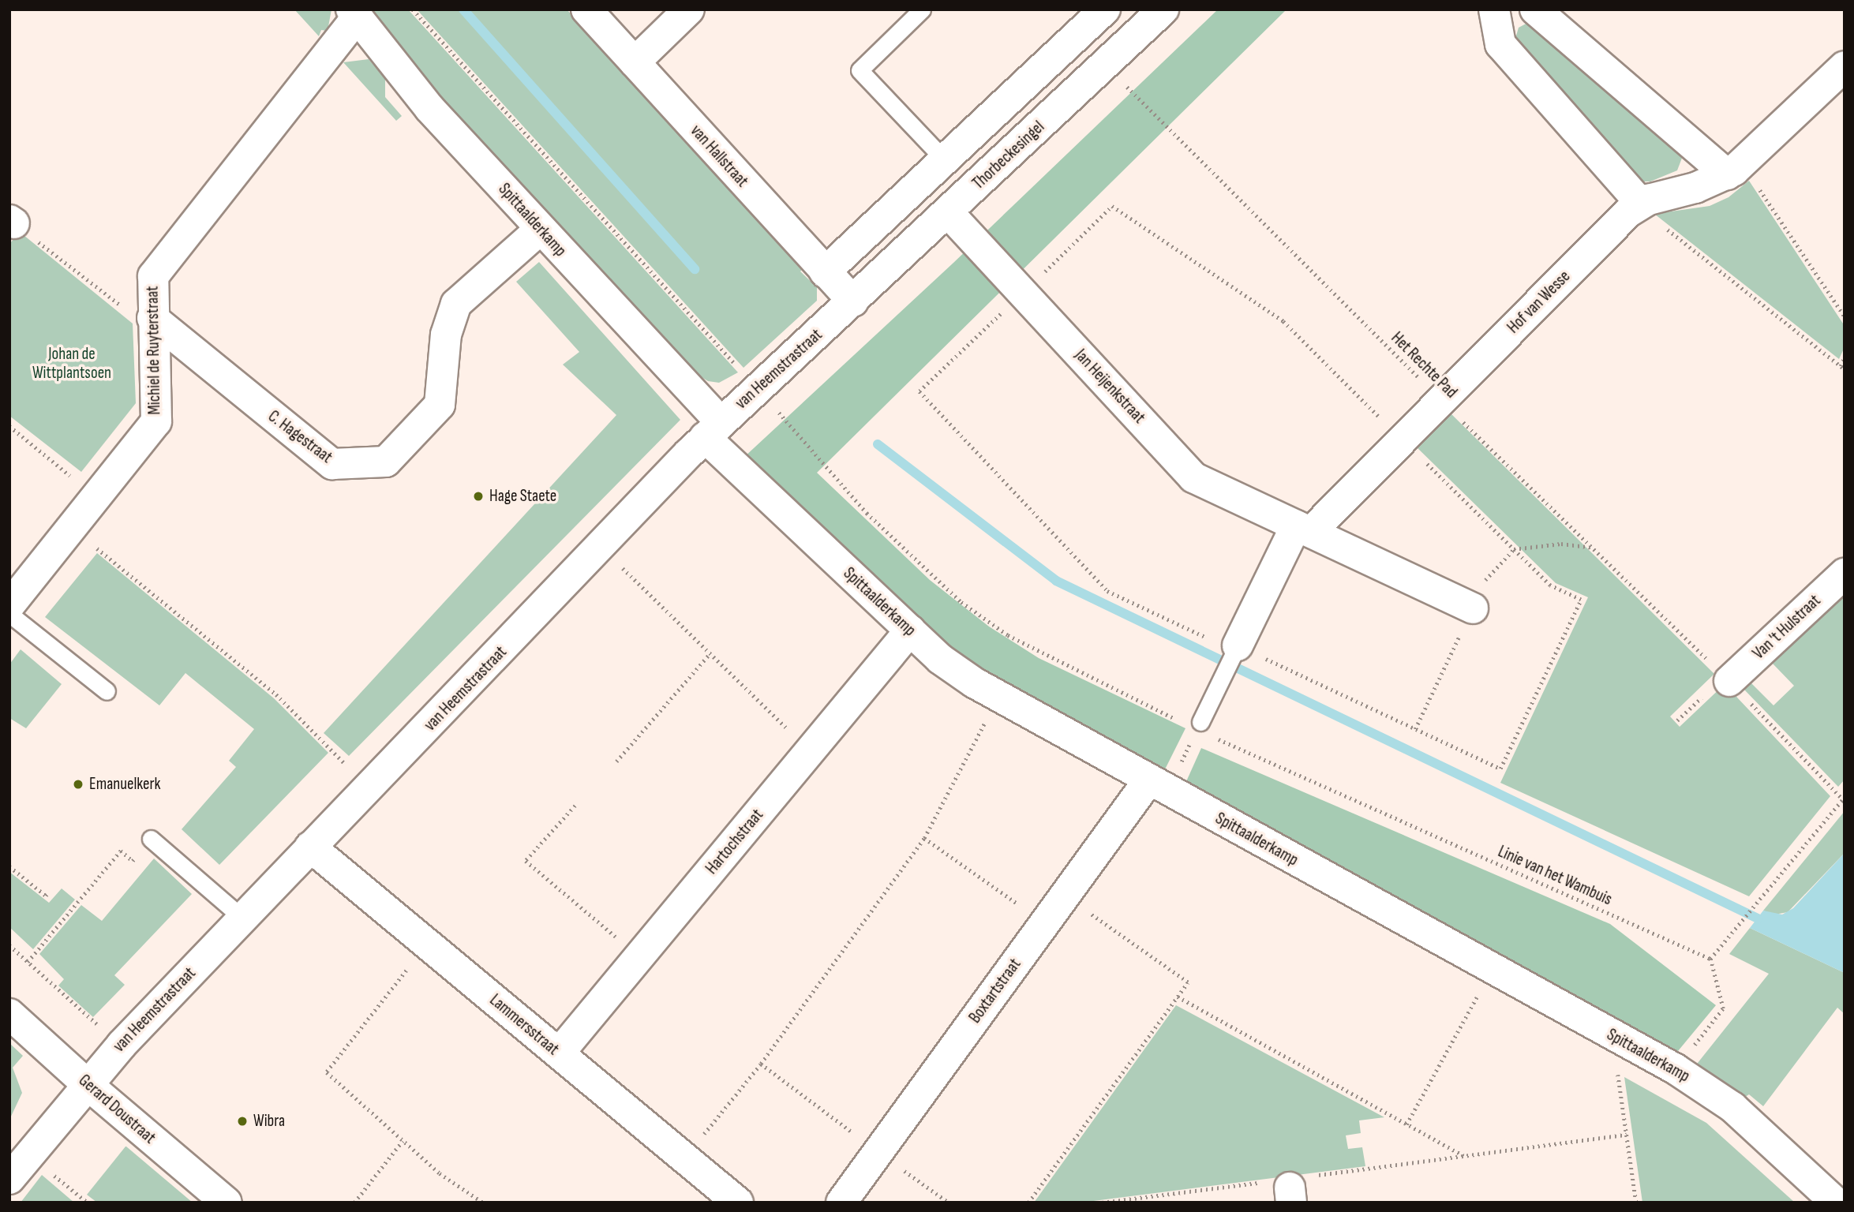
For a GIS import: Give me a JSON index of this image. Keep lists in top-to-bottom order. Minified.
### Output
{"streets":{"street":["Thorbeckesingel","van Hallstraat","Spittaalderkamp","Hof van Wesse","Michiel de Ruyterstraat","van Heemstrastraat","Jan Heijenkstraat","C. Hagestraat","Van 't Hulstraat","Hartochstraat","Boxtartstraat","Lammersstraat","Gerard Doustraat"],"path":["Het Rechte Pad","Linie van het Wambuis"]},"crossings":[["Thorbeckesingel","van Hallstraat"],["Thorbeckesingel","Het Rechte Pad"],["Thorbeckesingel","van Heemstrastraat"],["Thorbeckesingel","Jan Heijenkstraat"],["van Hallstraat","van Heemstrastraat"],["Spittaalderkamp","Michiel de Ruyterstraat"],["Spittaalderkamp","van Heemstrastraat"],["Spittaalderkamp","C. Hagestraat"],["Spittaalderkamp","Hartochstraat"],["Spittaalderkamp","Boxtartstraat"],["Hof van Wesse","Het Rechte Pad"],["Michiel de Ruyterstraat","C. Hagestraat"],["Het Rechte Pad","Van 't Hulstraat"],["van Heemstrastraat","Linie van het Wambuis"],["van Heemstrastraat","Lammersstraat"],["van Heemstrastraat","Gerard Doustraat"],["Hartochstraat","Lammersstraat"]],"parks":["Johan de Wittplantsoen"],"places":["Hage Staete","Emanuelkerk","Wibra"]}
